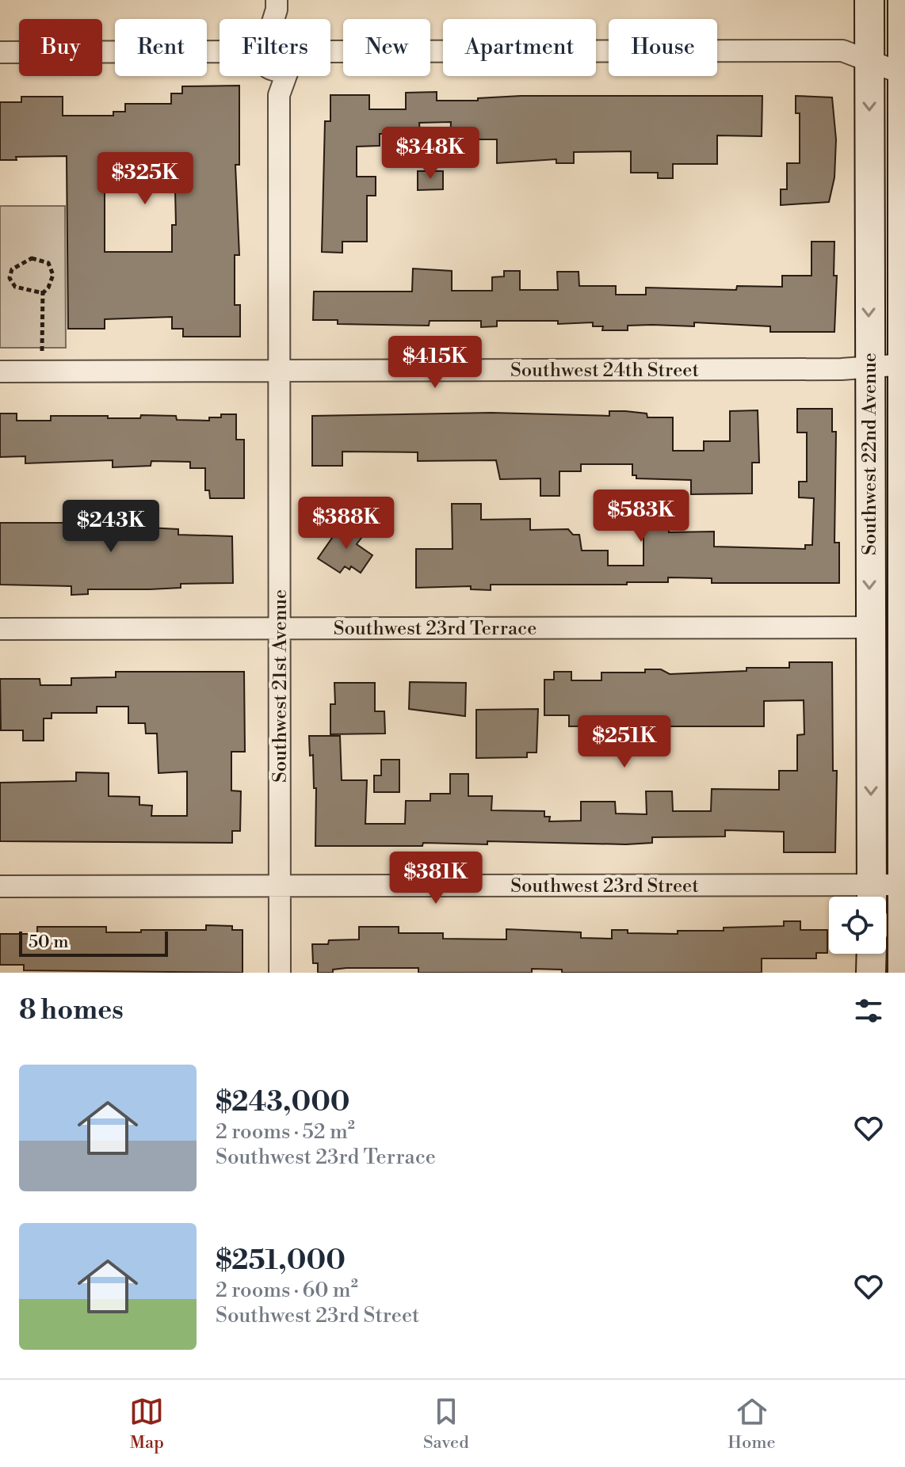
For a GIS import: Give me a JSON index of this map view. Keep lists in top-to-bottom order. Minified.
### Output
{"streets":{"main road":["Southwest 22nd Avenue"],"street":["Southwest 24th Street","Southwest 23rd Terrace","Southwest 21st Avenue","Southwest 23rd Street"]},"crossings":[["Southwest 24th Street","Southwest 22nd Avenue"],["Southwest 24th Street","Southwest 21st Avenue"],["Southwest 22nd Avenue","Southwest 23rd Terrace"],["Southwest 22nd Avenue","Southwest 23rd Street"],["Southwest 23rd Terrace","Southwest 21st Avenue"],["Southwest 21st Avenue","Southwest 23rd Street"]],"scale_bar":"50 m","page":{"chip":["Buy","Rent","Filters","New","Apartment","House"],"price":["$348K","$325K","$415K","$583K","$388K","$243K","$251K","$381K"],"scale":"50 m","heading":"8 homes","list":[{"name":"$243,000","note":"2 rooms · 52 m² · Southwest 23rd Terrace"},{"name":"$251,000","note":"2 rooms · 60 m² · Southwest 23rd Street"}],"tabs":["Map","Saved","Home"]}}
